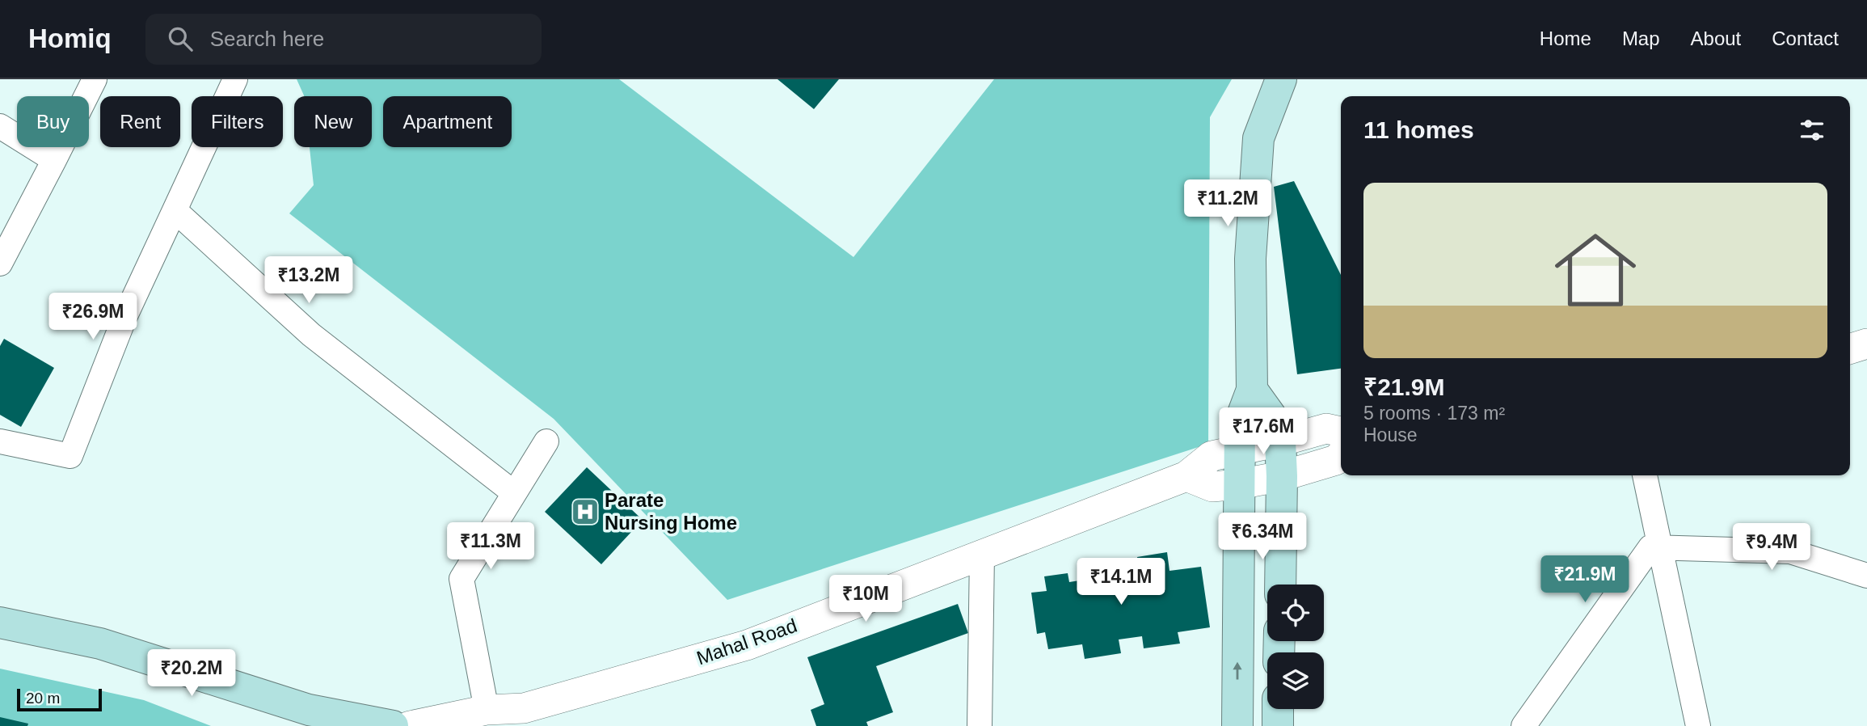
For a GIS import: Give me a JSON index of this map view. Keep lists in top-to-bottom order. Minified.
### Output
{"streets":{"street":["Mahal Road"]},"places":{"hospital":["Parate Nursing Home"]},"scale_bar":"20 m","page":{"header":"Homiq","search":"Search here","nav":["Home","Map","About","Contact"],"chip":["Buy","Rent","Filters","New","Apartment"],"heading":"11 homes","list":[{"name":"₹21.9M","note":"5 rooms · 173 m² · House"}],"price":["₹11.2M","₹13.2M","₹26.9M","₹17.6M","₹6.34M","₹11.3M","₹9.4M","₹21.9M","₹14.1M","₹10M","₹20.2M"],"scale":"20 m"}}
